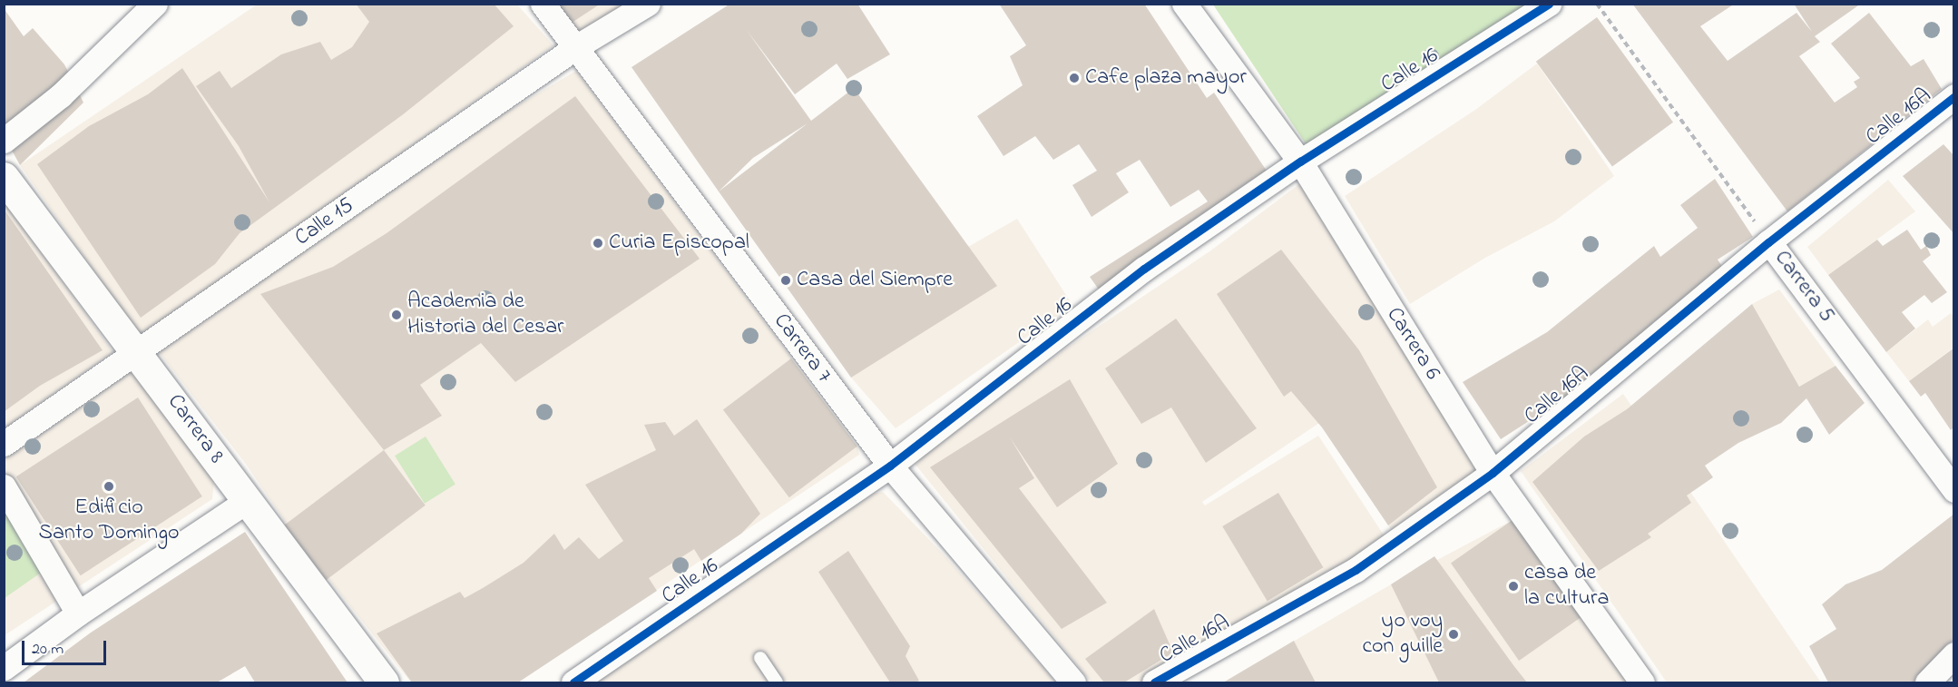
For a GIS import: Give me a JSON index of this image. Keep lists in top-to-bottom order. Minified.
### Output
{"streets":{"street":["Calle 16","Calle 16A","Calle 15","Carrera 5","Carrera 6","Carrera 7","Carrera 8"]},"crossings":[["Calle 16","Carrera 6"],["Calle 16","Carrera 7"],["Calle 16A","Carrera 5"],["Calle 16A","Carrera 6"],["Calle 15","Carrera 7"],["Calle 15","Carrera 8"]],"places":["Cafe plaza mayor","Curia Episcopal","Casa del Siempre","Academia de Historia del Cesar","Edificio Santo Domingo","casa de la cultura","yo voy con guille"],"scale_bar":"20 m"}
